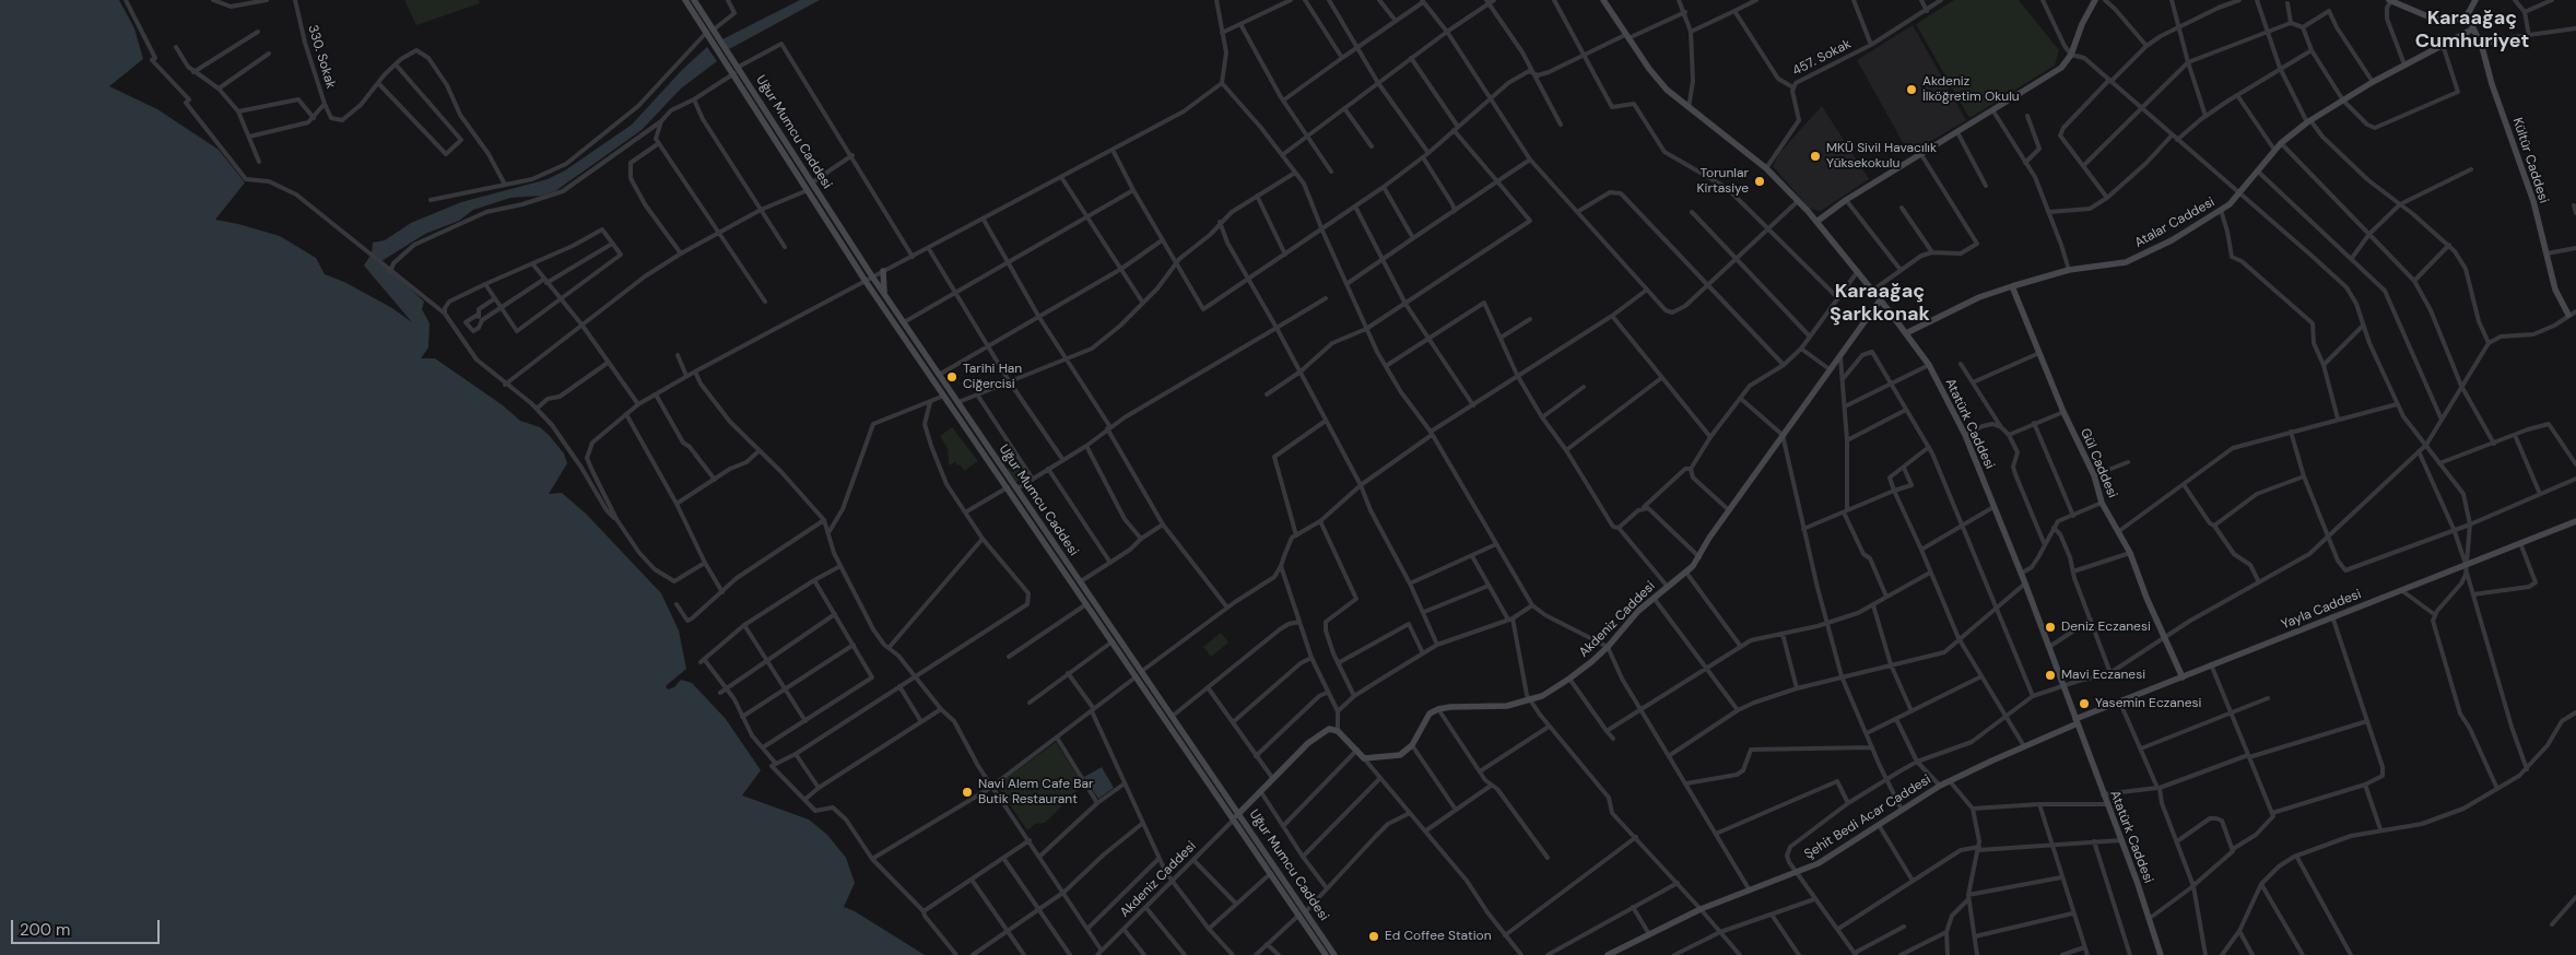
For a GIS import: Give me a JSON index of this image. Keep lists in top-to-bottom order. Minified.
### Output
{"streets":{"street":["330. Sokak","457. Sokak","Uğur Mumcu Caddesi","Kültür Caddesi","Atalar Caddesi","Atatürk Caddesi","Gül Caddesi","Yayla Caddesi","Akdeniz Caddesi","Şehit Bedi Acar Caddesi"]},"crossings":[["457. Sokak","Atatürk Caddesi"],["Uğur Mumcu Caddesi","Akdeniz Caddesi"],["Kültür Caddesi","Atalar Caddesi"],["Atalar Caddesi","Atatürk Caddesi"],["Atalar Caddesi","Gül Caddesi"],["Atatürk Caddesi","Yayla Caddesi"],["Atatürk Caddesi","Akdeniz Caddesi"],["Atatürk Caddesi","Şehit Bedi Acar Caddesi"],["Gül Caddesi","Yayla Caddesi"],["Yayla Caddesi","Şehit Bedi Acar Caddesi"]],"districts":["Karaağaç Cumhuriyet","Karaağaç Şarkkonak"],"places":["Akdeniz İlköğretim Okulu","MKÜ Sivil Havacılık Yüksekokulu","Torunlar Kirtasiye","Tarihi Han Ciğercisi","Deniz Eczanesi","Mavi Eczanesi","Yasemin Eczanesi","Navi Alem Cafe Bar Butik Restaurant","Ed Coffee Station"],"scale_bar":"200 m"}
